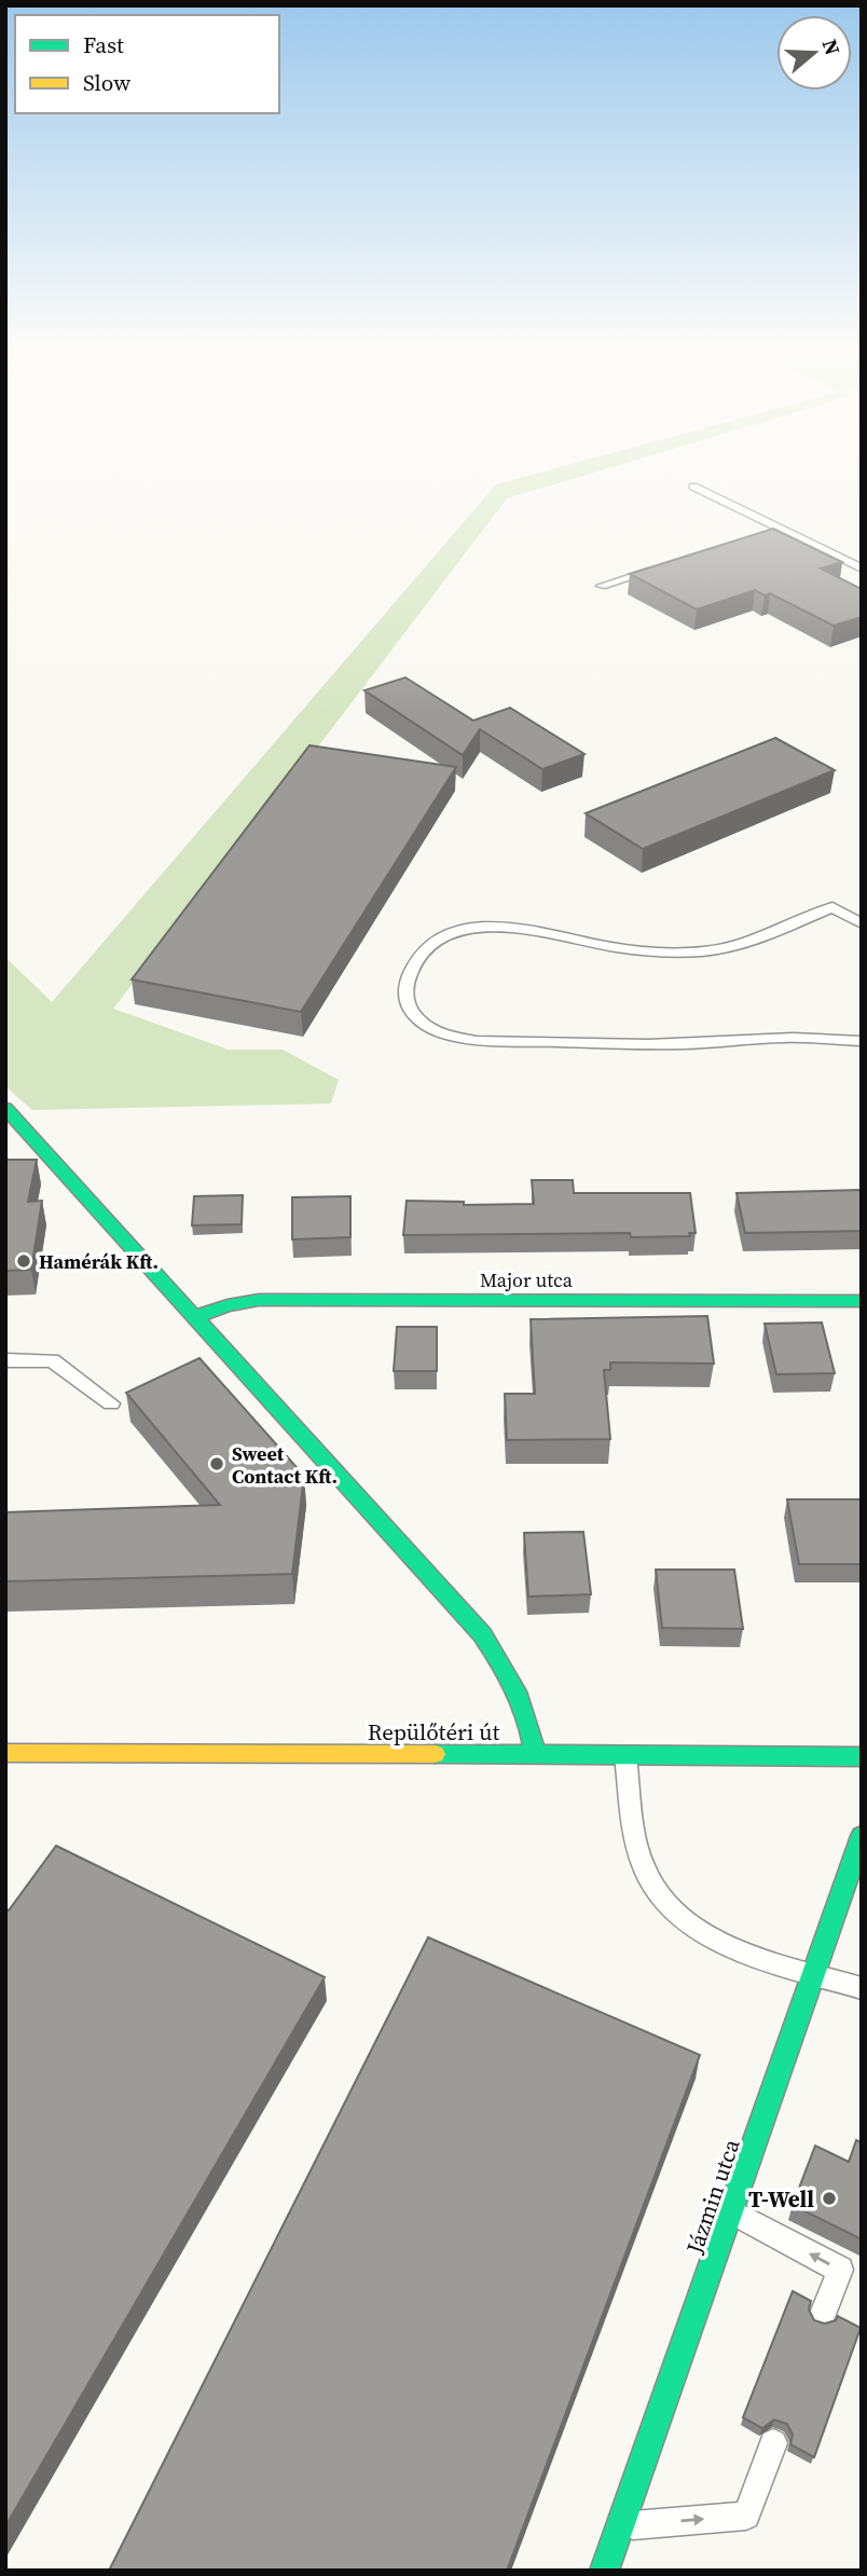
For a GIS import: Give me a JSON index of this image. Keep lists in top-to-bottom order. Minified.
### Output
{"streets":{"street":["Major utca","Repülőtéri út","Jázmin utca"]},"places":["Hamérák Kft.","Sweet Contact Kft.","T-Well"],"legend":["Fast","Slow"],"north":"right"}
